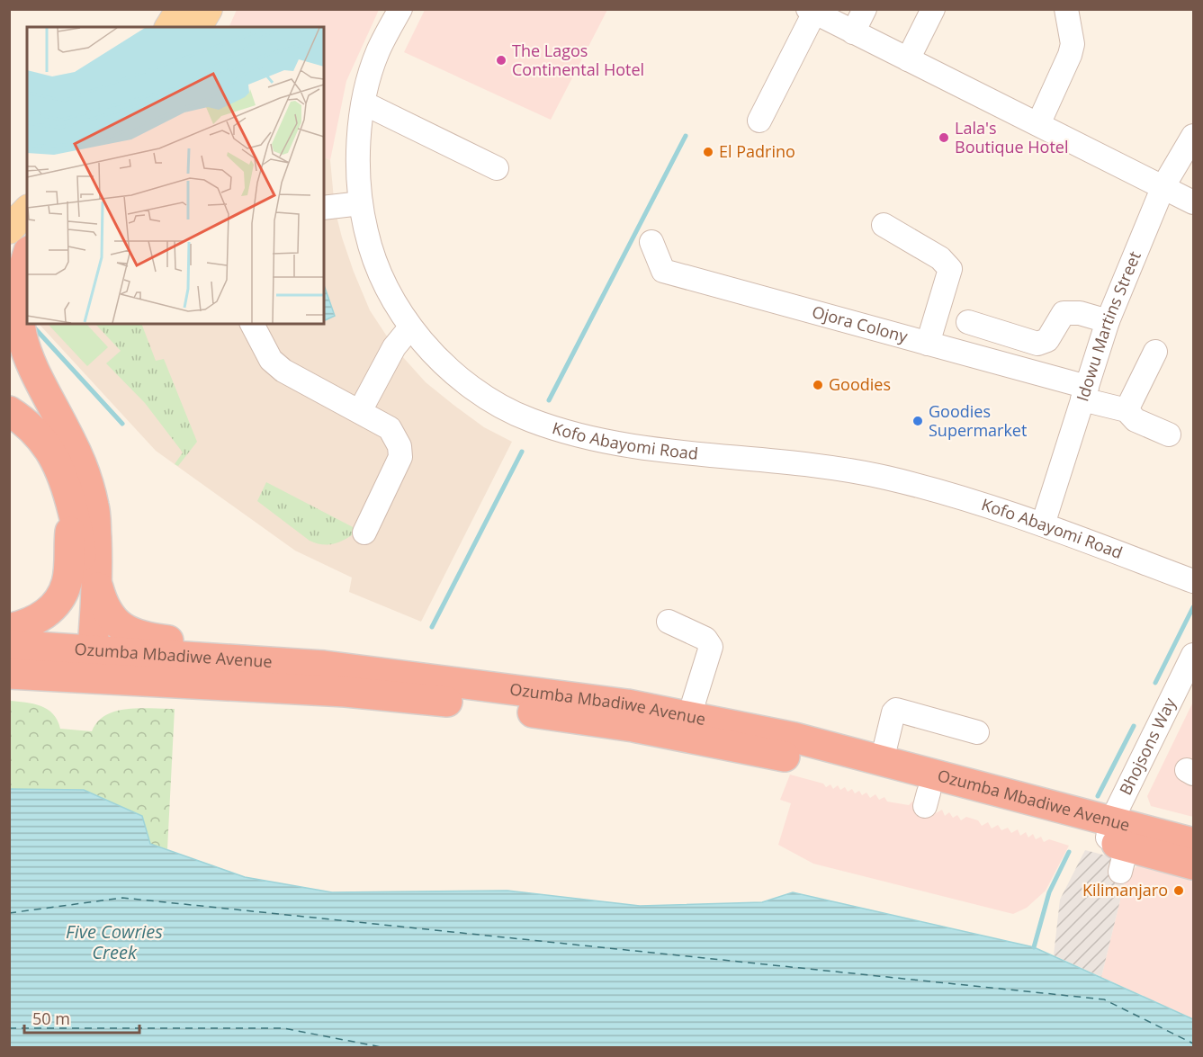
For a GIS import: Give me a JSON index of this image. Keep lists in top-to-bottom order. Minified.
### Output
{"streets":{"highway":["Ozumba Mbadiwe Avenue"],"street":["Ojora Colony","Idowu Martins Street","Kofo Abayomi Road","Bhojsons Way"]},"crossings":[["Ojora Colony","Idowu Martins Street"],["Idowu Martins Street","Kofo Abayomi Road"],["Ozumba Mbadiwe Avenue","Bhojsons Way"]],"water":["Five Cowries Creek"],"places":["The Lagos Continental Hotel","Lala's Boutique Hotel","El Padrino","Goodies","Goodies Supermarket","Kilimanjaro"],"scale_bar":"50 m"}
